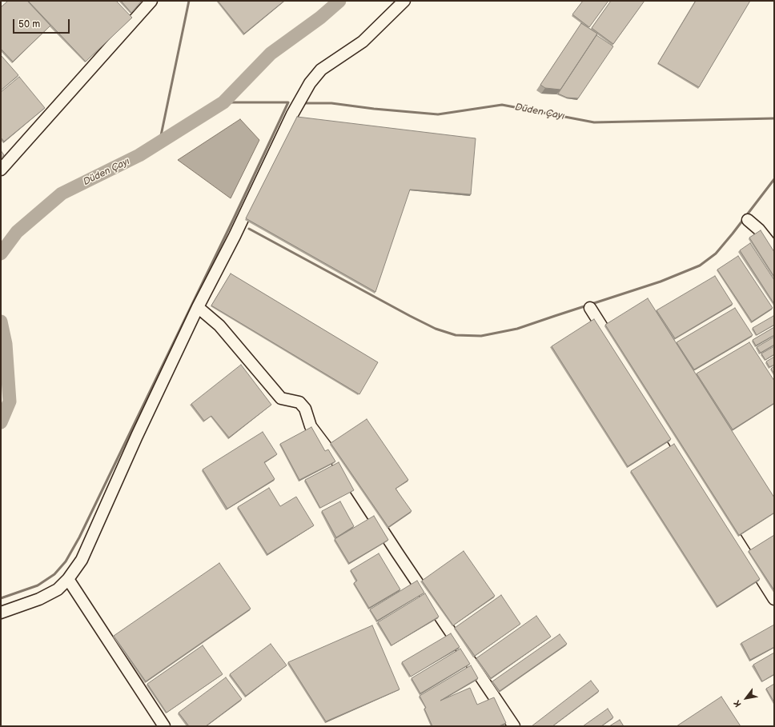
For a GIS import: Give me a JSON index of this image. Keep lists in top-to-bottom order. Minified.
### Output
{"water":["Düden Çayı"],"scale_bar":"50 m","north":"bottom left"}
